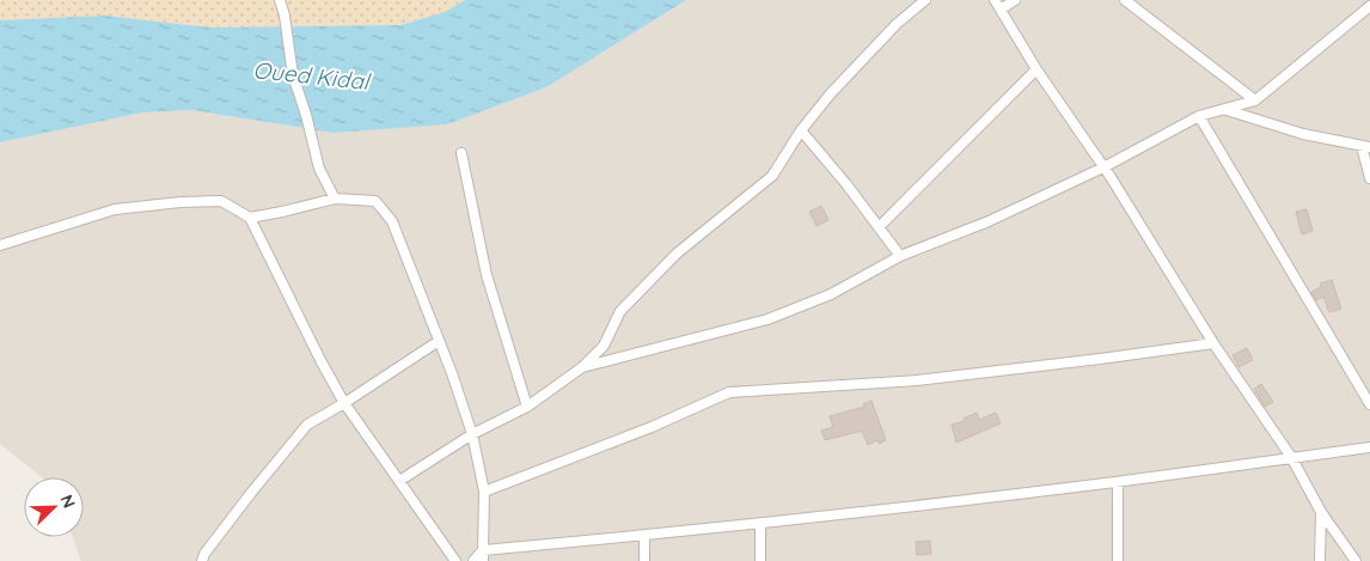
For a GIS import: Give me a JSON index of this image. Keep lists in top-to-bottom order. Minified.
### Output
{"water":["Oued Kidal"],"north":"top right"}
